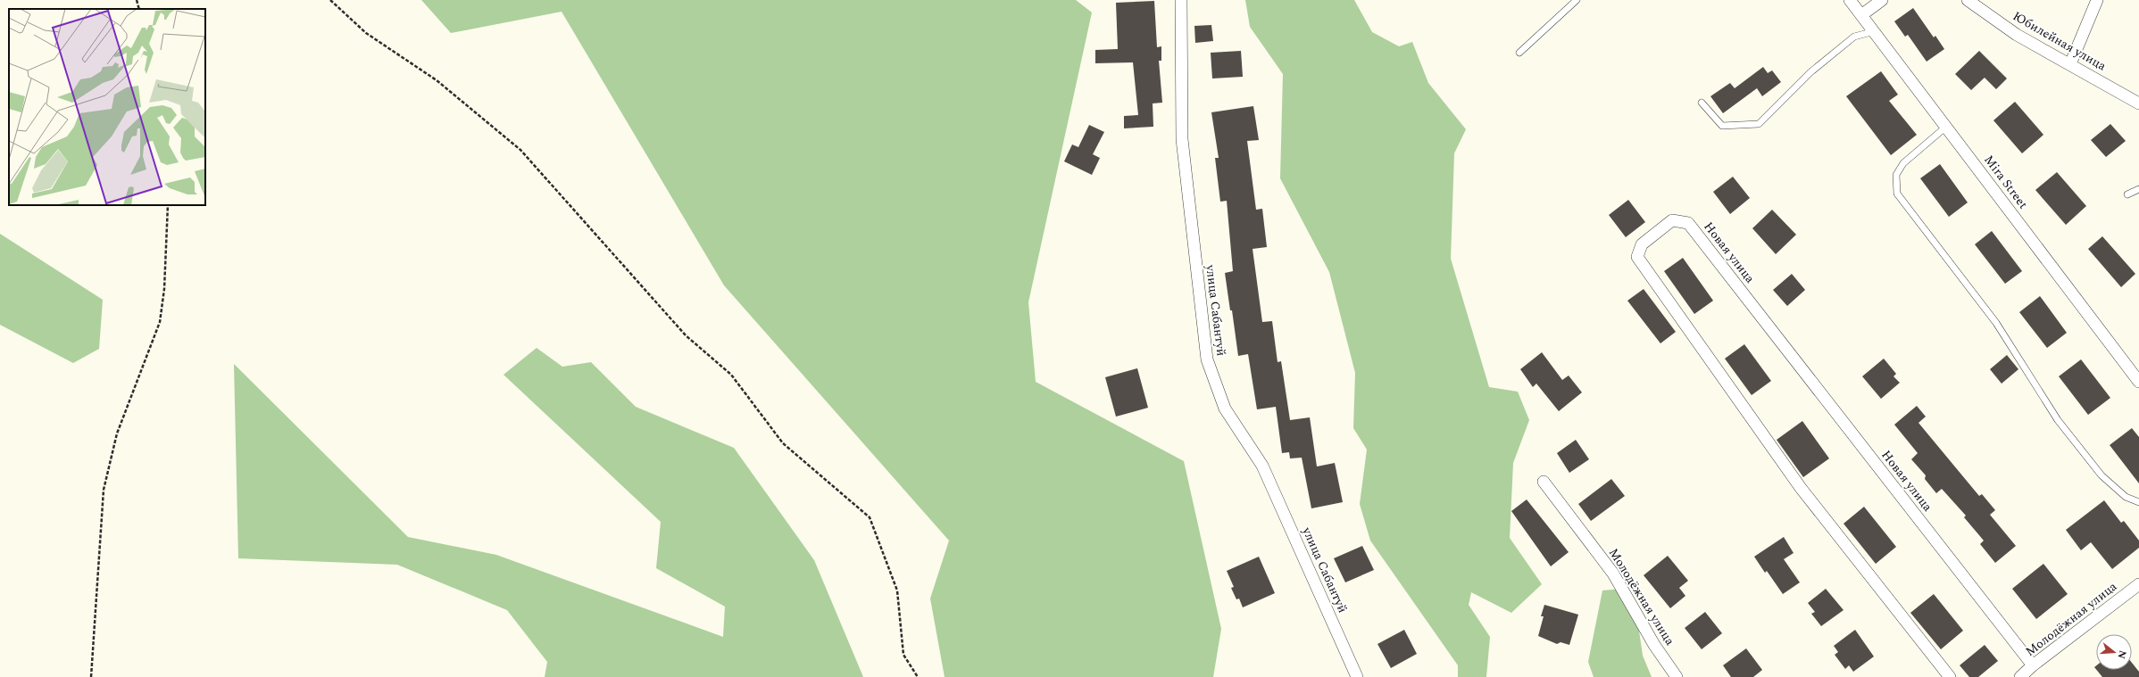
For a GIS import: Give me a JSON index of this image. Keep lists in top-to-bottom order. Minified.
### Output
{"streets":{"street":["Юбилейная улица","Mira Street","Новая улица","улица Сабантуй","Молодёжная улица"]},"crossings":[["Новая улица","Молодёжная улица"]],"north":"right"}
